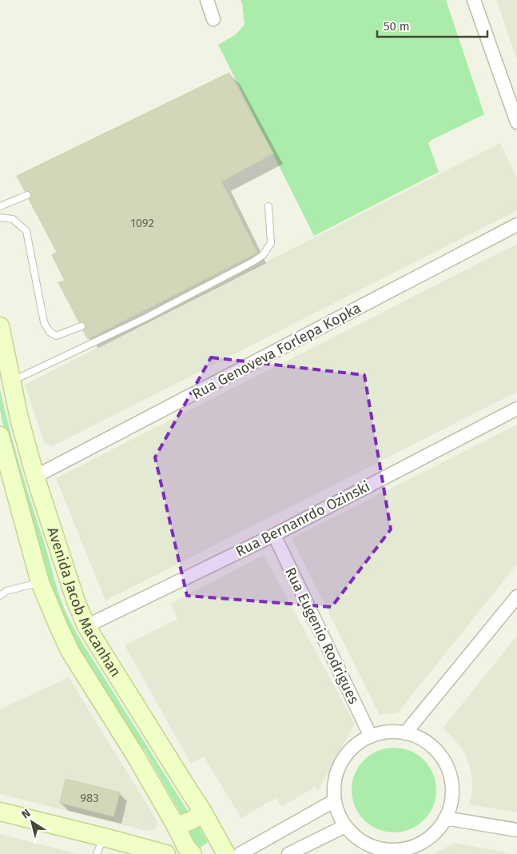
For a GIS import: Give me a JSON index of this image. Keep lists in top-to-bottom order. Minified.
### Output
{"streets":{"main road":["Avenida Jacob Macanhan"],"street":["Rua Genoveva Forlepa Kopka","Rua Bernanrdo Ozinski","Rua Eugenio Rodrigues"]},"crossings":[["Rua Genoveva Forlepa Kopka","Avenida Jacob Macanhan"],["Rua Bernanrdo Ozinski","Avenida Jacob Macanhan"],["Rua Bernanrdo Ozinski","Rua Eugenio Rodrigues"]],"house_numbers":["1092","983"],"scale_bar":"50 m","north":"top left"}
